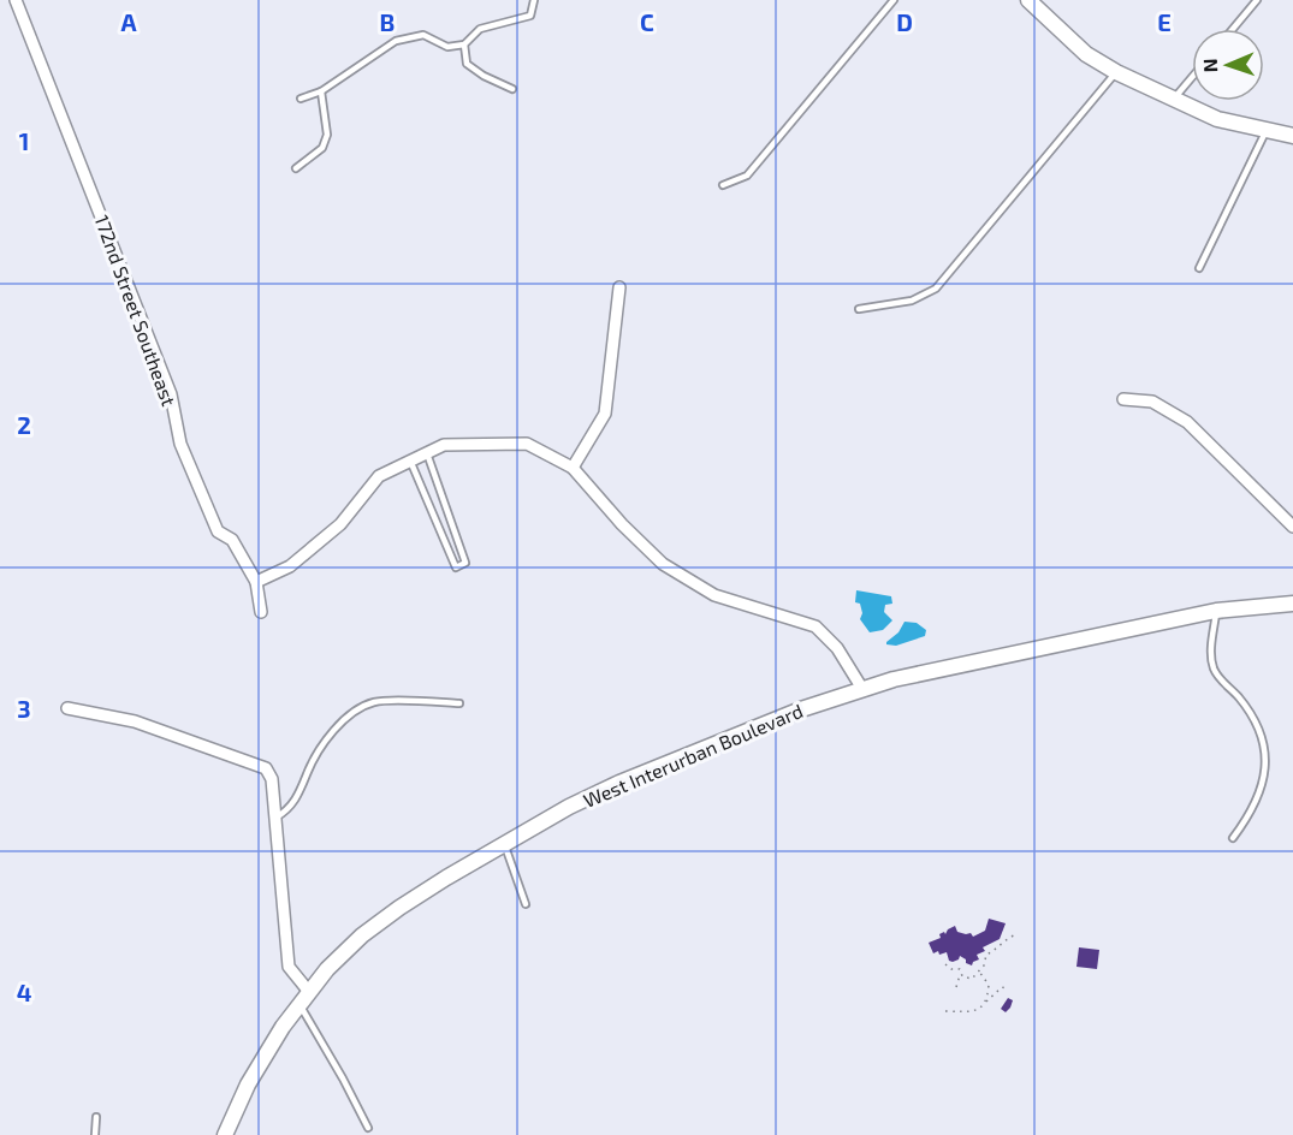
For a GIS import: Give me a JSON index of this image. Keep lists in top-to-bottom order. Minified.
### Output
{"streets":{"street":["172nd Street Southeast","West Interurban Boulevard"]},"north":"left","grid":{"columns":["A","B","C","D","E"],"rows":["1","2","3","4"]}}
